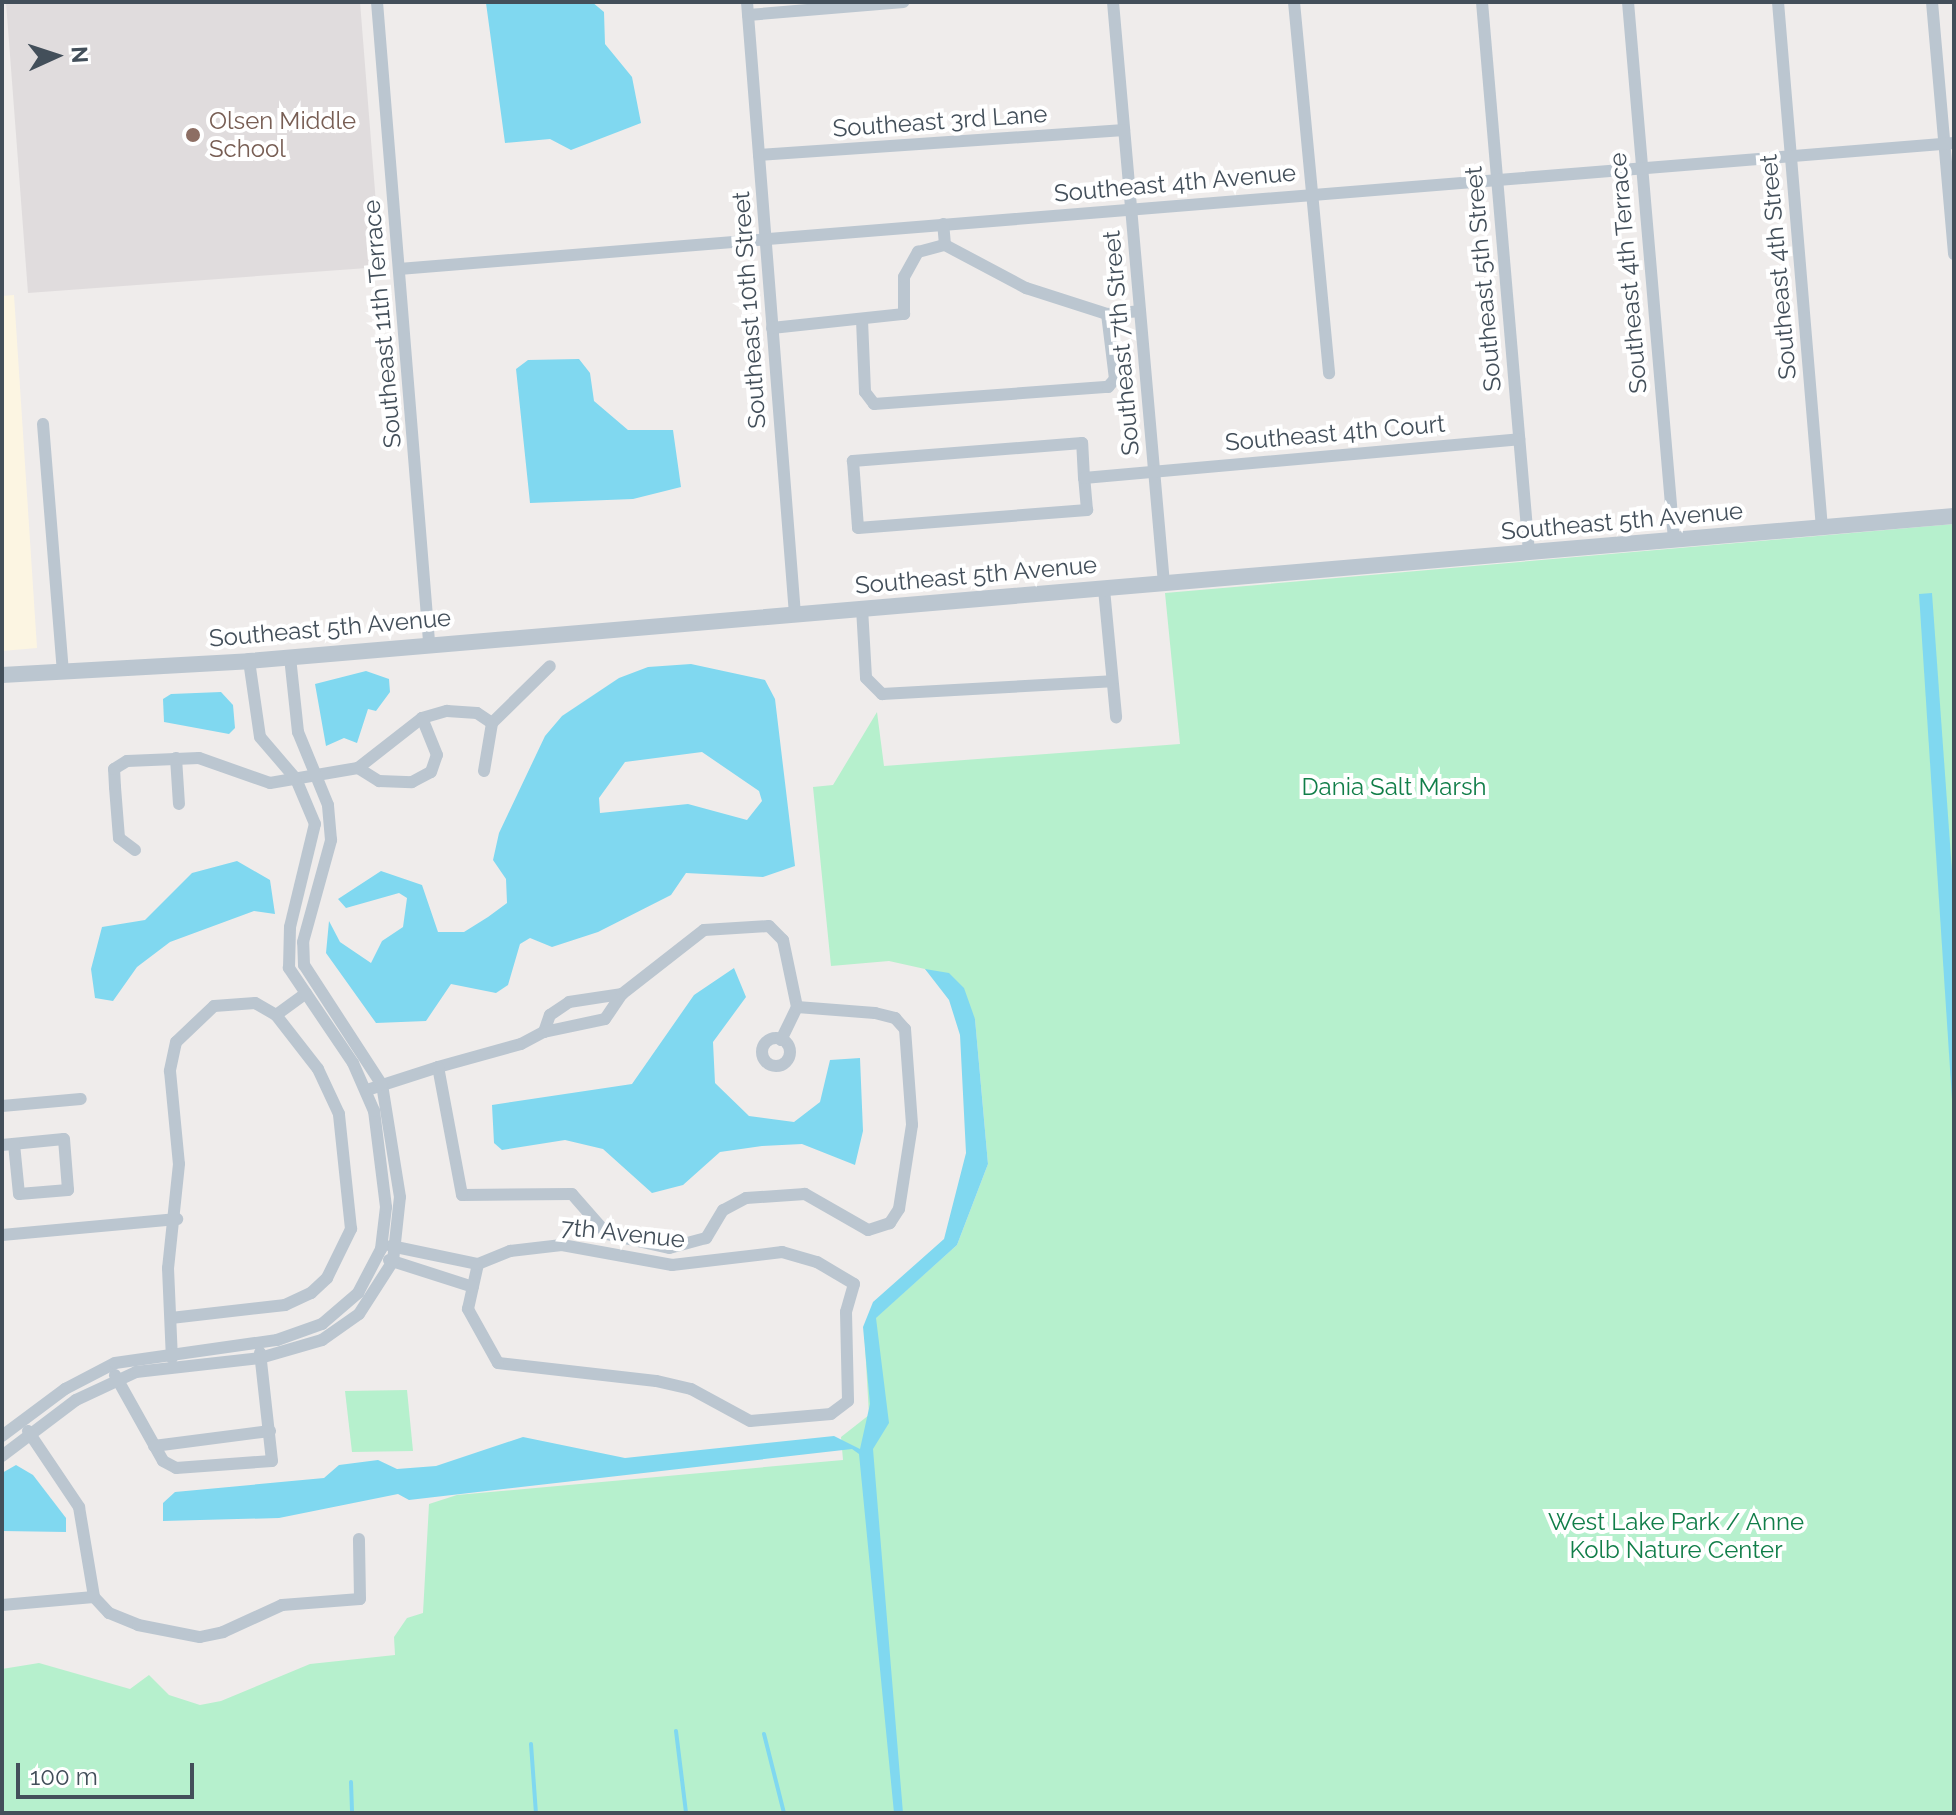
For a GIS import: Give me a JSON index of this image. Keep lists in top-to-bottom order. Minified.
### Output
{"streets":{"street":["Southeast 3rd Lane","Southeast 4th Avenue","Southeast 4th Street","Southeast 4th Terrace","Southeast 5th Street","Southeast 10th Street","Southeast 11th Terrace","Southeast 7th Street","Southeast 4th Court","Southeast 5th Avenue","7th Avenue"]},"crossings":[["Southeast 3rd Lane","Southeast 10th Street"],["Southeast 3rd Lane","Southeast 7th Street"],["Southeast 4th Avenue","Southeast 4th Street"],["Southeast 4th Avenue","Southeast 4th Terrace"],["Southeast 4th Avenue","Southeast 5th Street"],["Southeast 4th Avenue","Southeast 10th Street"],["Southeast 4th Avenue","Southeast 11th Terrace"],["Southeast 4th Avenue","Southeast 7th Street"],["Southeast 4th Street","Southeast 5th Avenue"],["Southeast 4th Terrace","Southeast 5th Avenue"],["Southeast 5th Street","Southeast 4th Court"],["Southeast 5th Street","Southeast 5th Avenue"],["Southeast 10th Street","Southeast 5th Avenue"],["Southeast 11th Terrace","Southeast 5th Avenue"],["Southeast 7th Street","Southeast 4th Court"],["Southeast 7th Street","Southeast 5th Avenue"]],"parks":["Dania Salt Marsh","West Lake Park / Anne Kolb Nature Center"],"places":["Olsen Middle School"],"scale_bar":"100 m","north":"right"}
